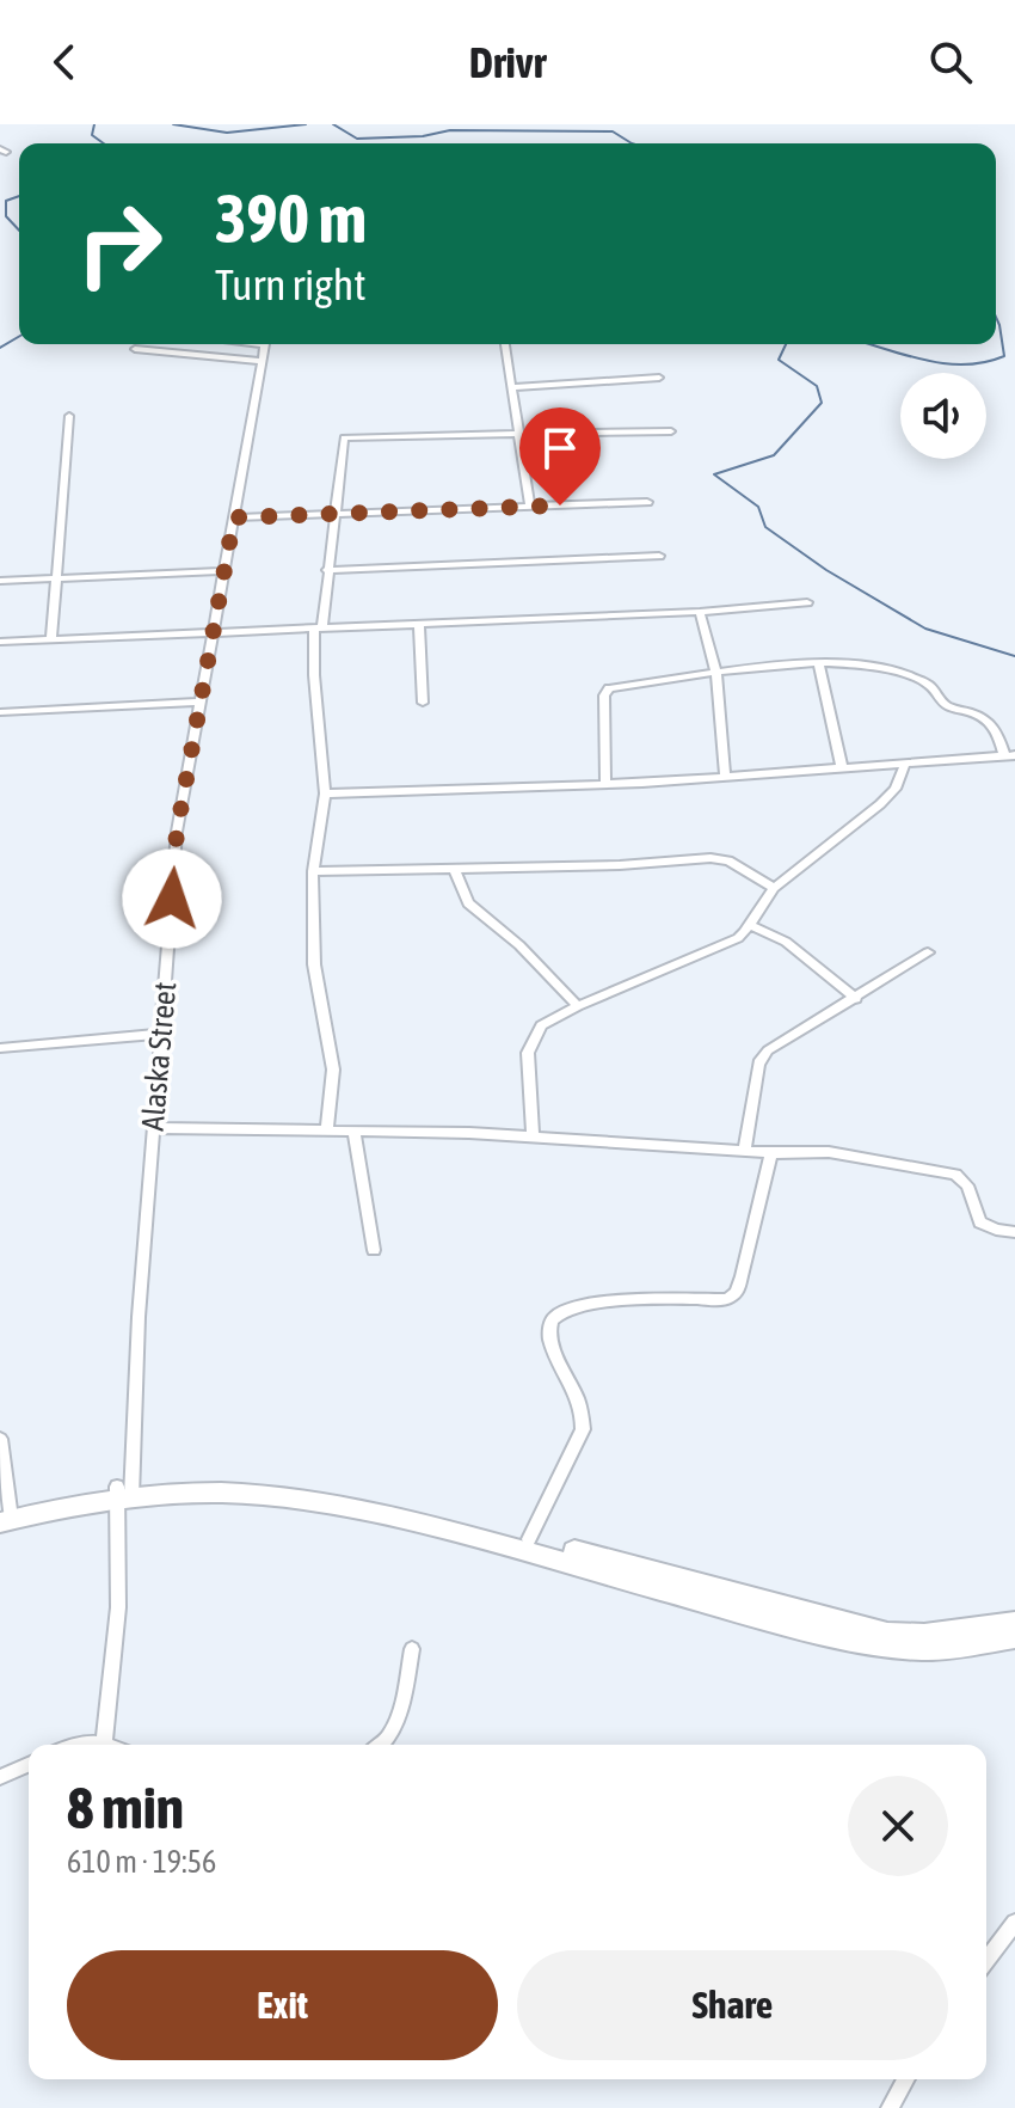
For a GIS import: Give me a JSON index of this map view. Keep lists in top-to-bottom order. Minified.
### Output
{"streets":{"street":["Alaska Street"]},"page":{"header":"Drivr","turn":["390 m","Turn right"],"heading":["8 min","610 m · 19:56"],"buttons":["Exit","Share"]}}
